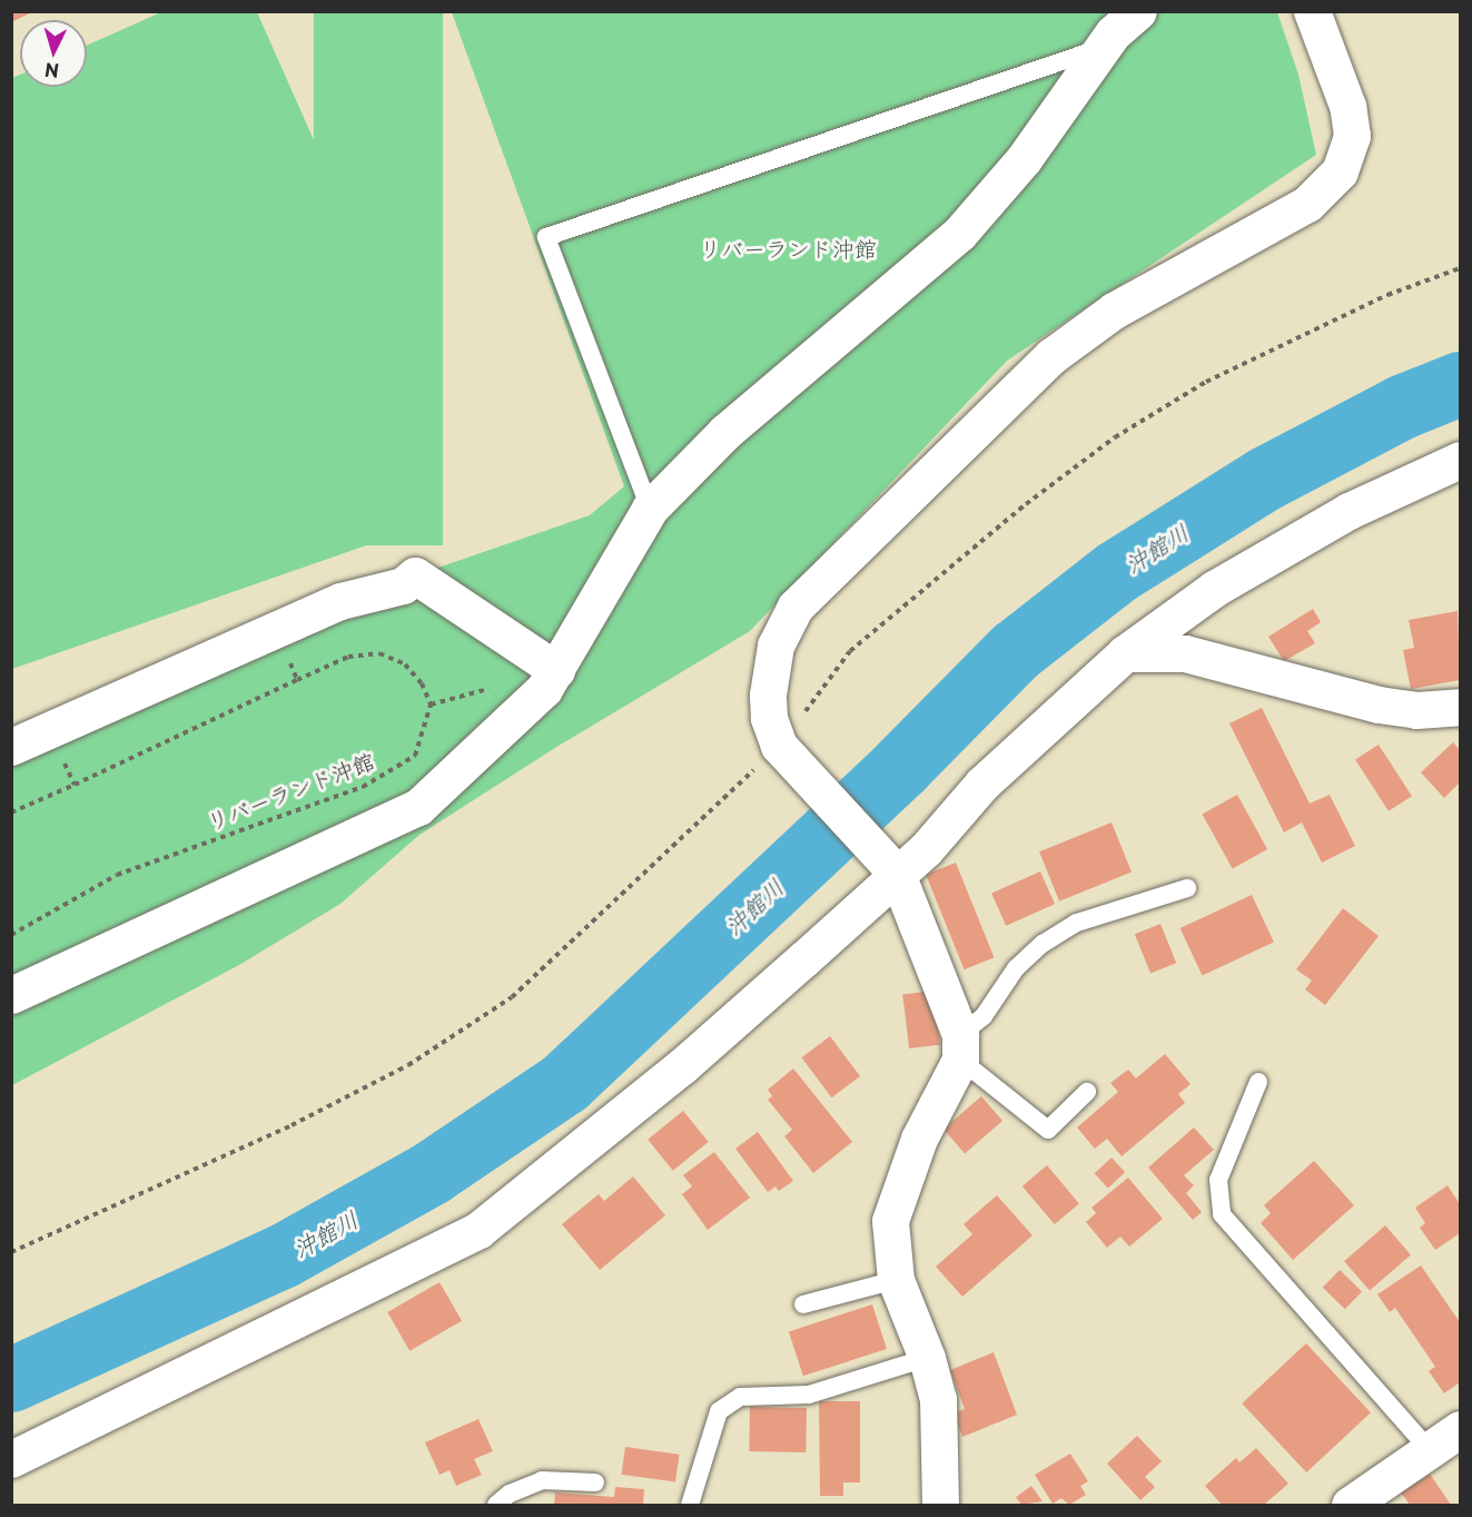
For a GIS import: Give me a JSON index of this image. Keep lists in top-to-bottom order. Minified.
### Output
{"streets":{"path":["リバーランド沖館"]},"water":["沖館川"],"parks":["リバーランド沖館"],"north":"bottom"}
